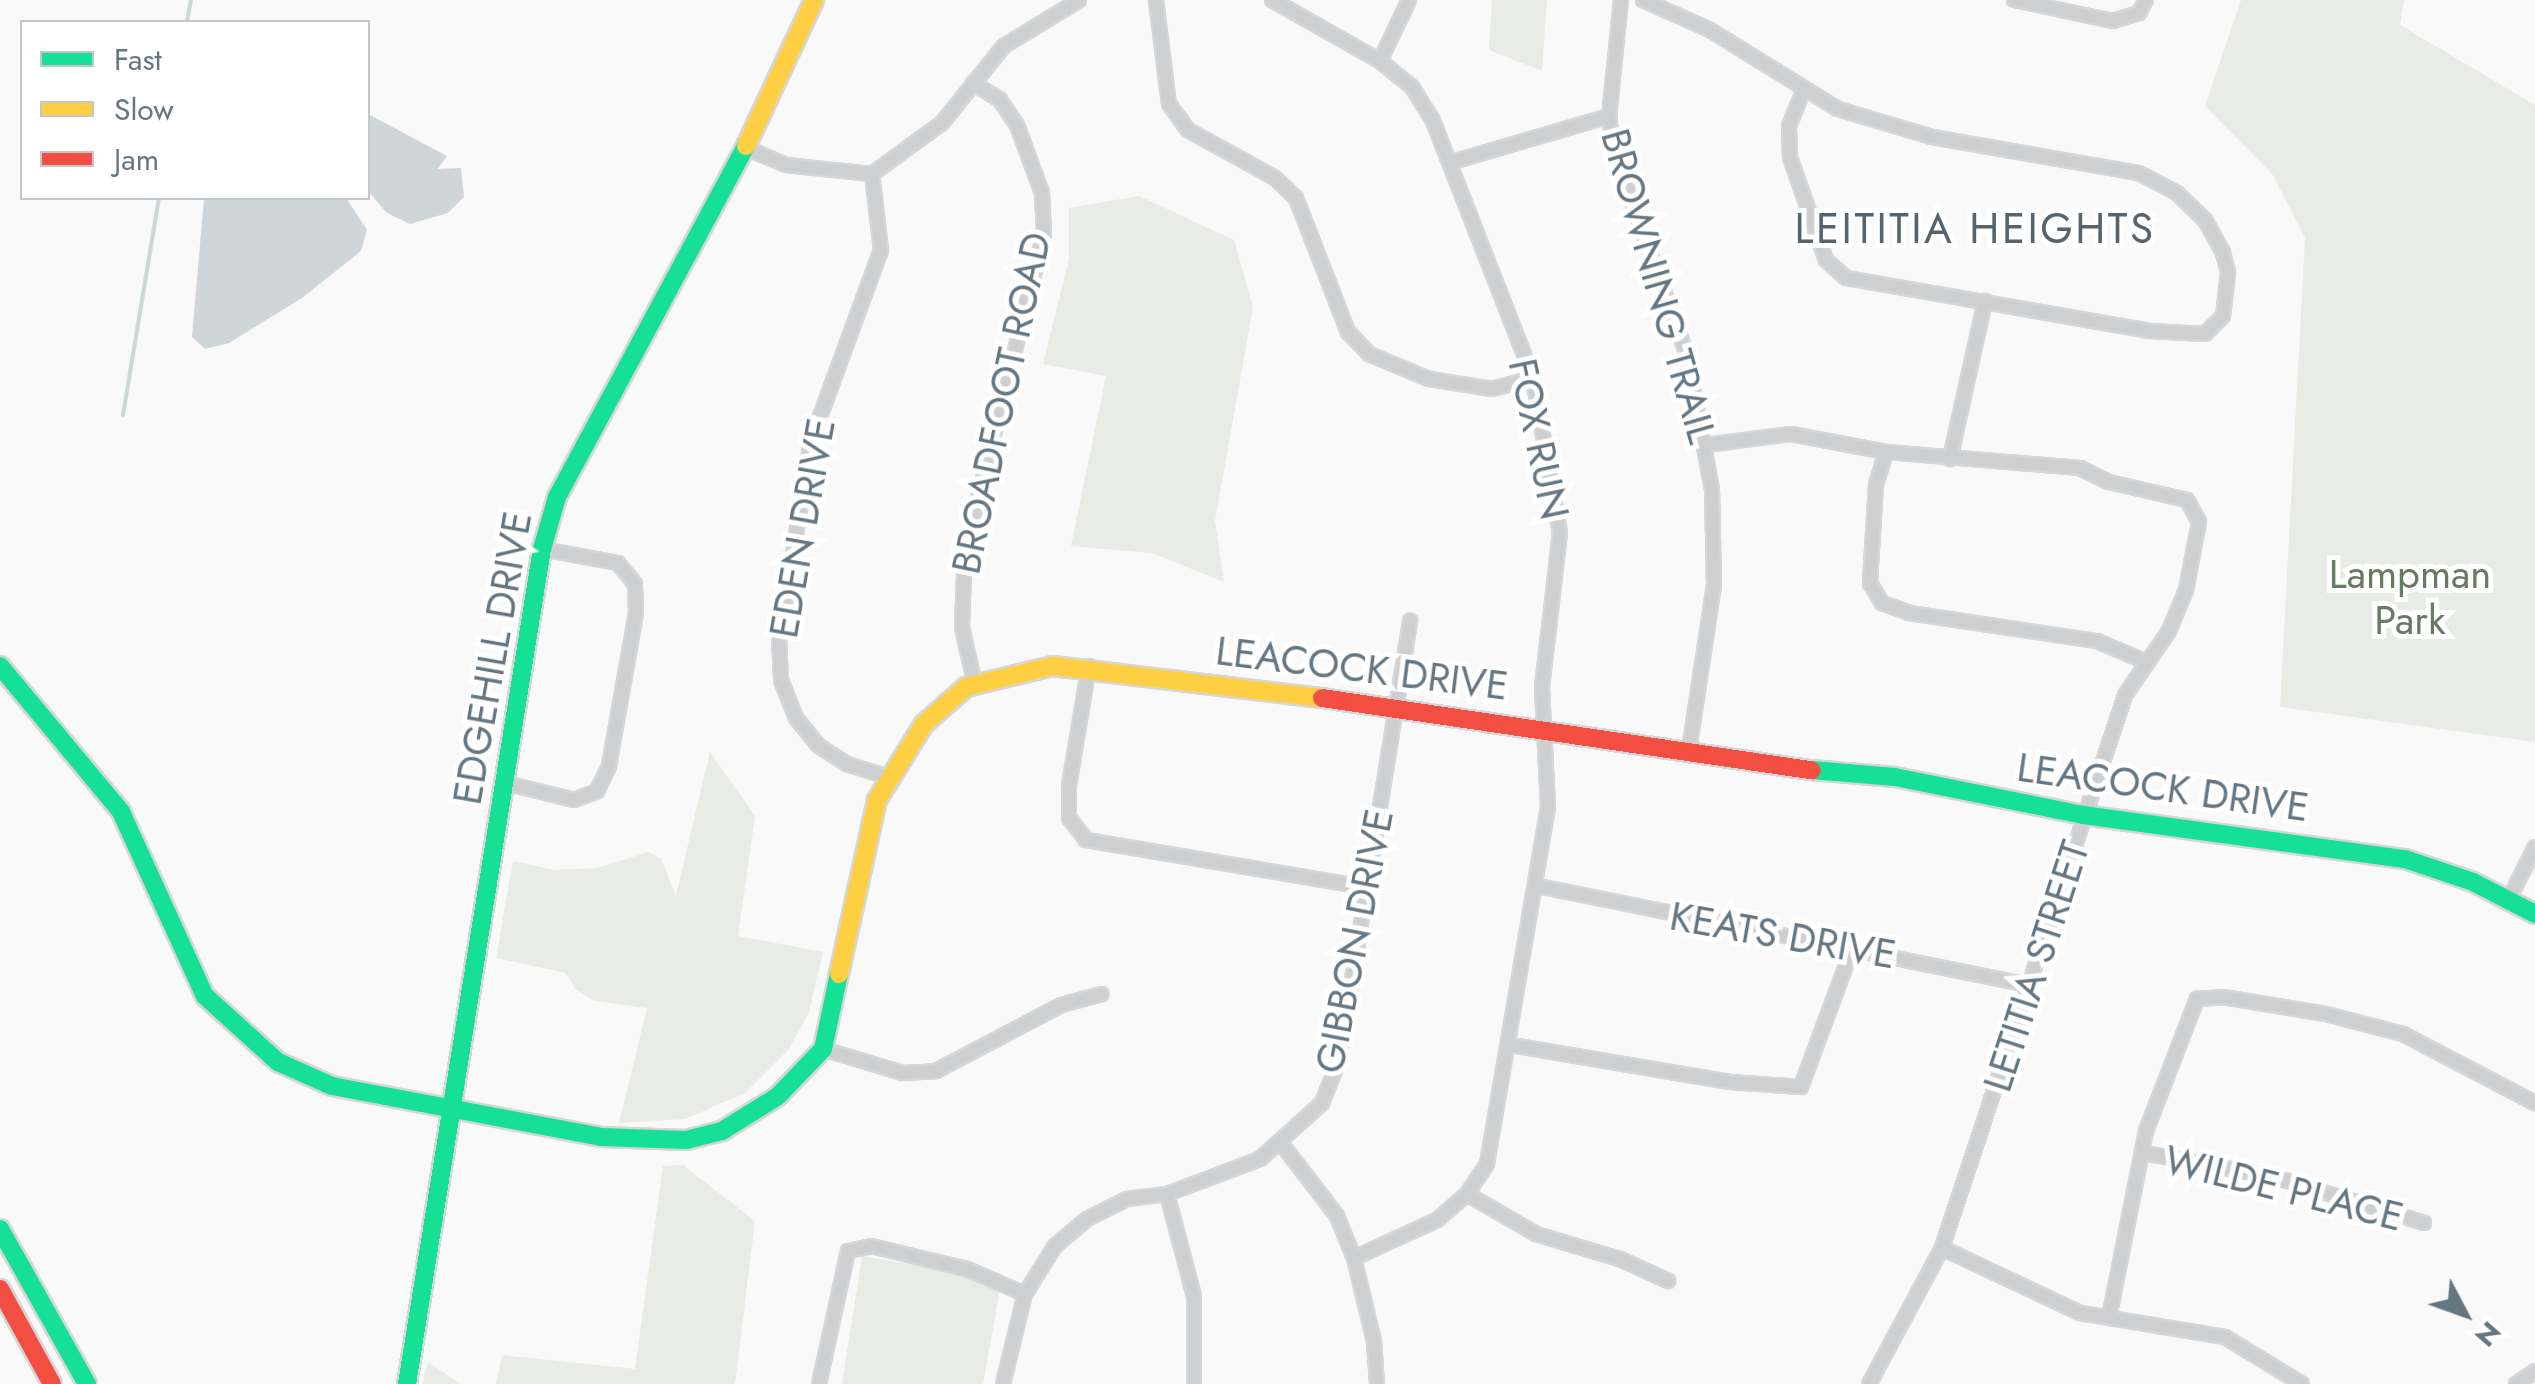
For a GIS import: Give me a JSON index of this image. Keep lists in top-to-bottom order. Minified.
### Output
{"streets":{"main road":["EDGEHILL DRIVE","LEACOCK DRIVE"],"street":["BROWNING TRAIL","BROADFOOT ROAD","FOX RUN","EDEN DRIVE","KEATS DRIVE","GIBBON DRIVE","LETITIA STREET","WILDE PLACE"]},"crossings":[["BROWNING TRAIL","LEACOCK DRIVE"],["BROWNING TRAIL","LETITIA STREET"],["BROADFOOT ROAD","LEACOCK DRIVE"],["FOX RUN","LEACOCK DRIVE"],["FOX RUN","KEATS DRIVE"],["EDEN DRIVE","LEACOCK DRIVE"],["LEACOCK DRIVE","GIBBON DRIVE"],["LEACOCK DRIVE","LETITIA STREET"],["KEATS DRIVE","LETITIA STREET"]],"districts":["LEITITIA HEIGHTS"],"parks":["Lampman Park"],"legend":["Fast","Slow","Jam"],"north":"bottom right"}
